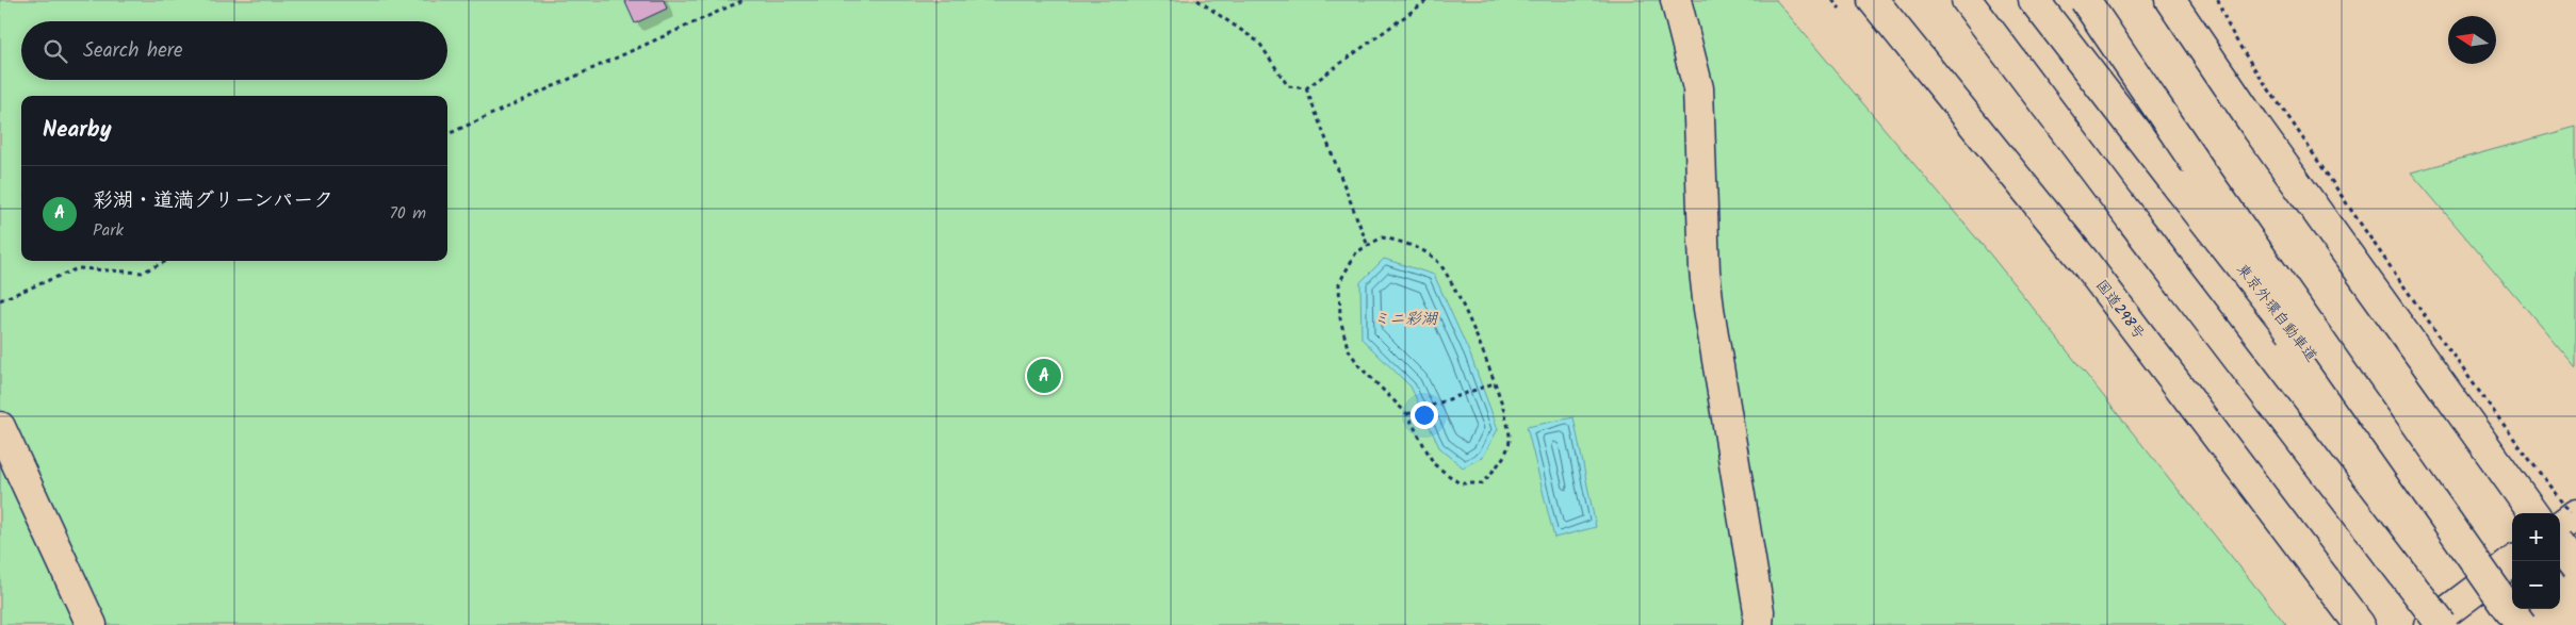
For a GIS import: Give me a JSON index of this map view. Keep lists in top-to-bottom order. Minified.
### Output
{"streets":{"main road":["国道298号","東京外環自動車道"]},"water":["ミニ彩湖"],"north":"left","page":{"search":"Search here","heading":"Nearby","list":[{"mark":"A","name":"彩湖・道満グリーンパーク","note":"Park","value":"70 m"}],"pins":"A","map_buttons":["+","−"]}}
